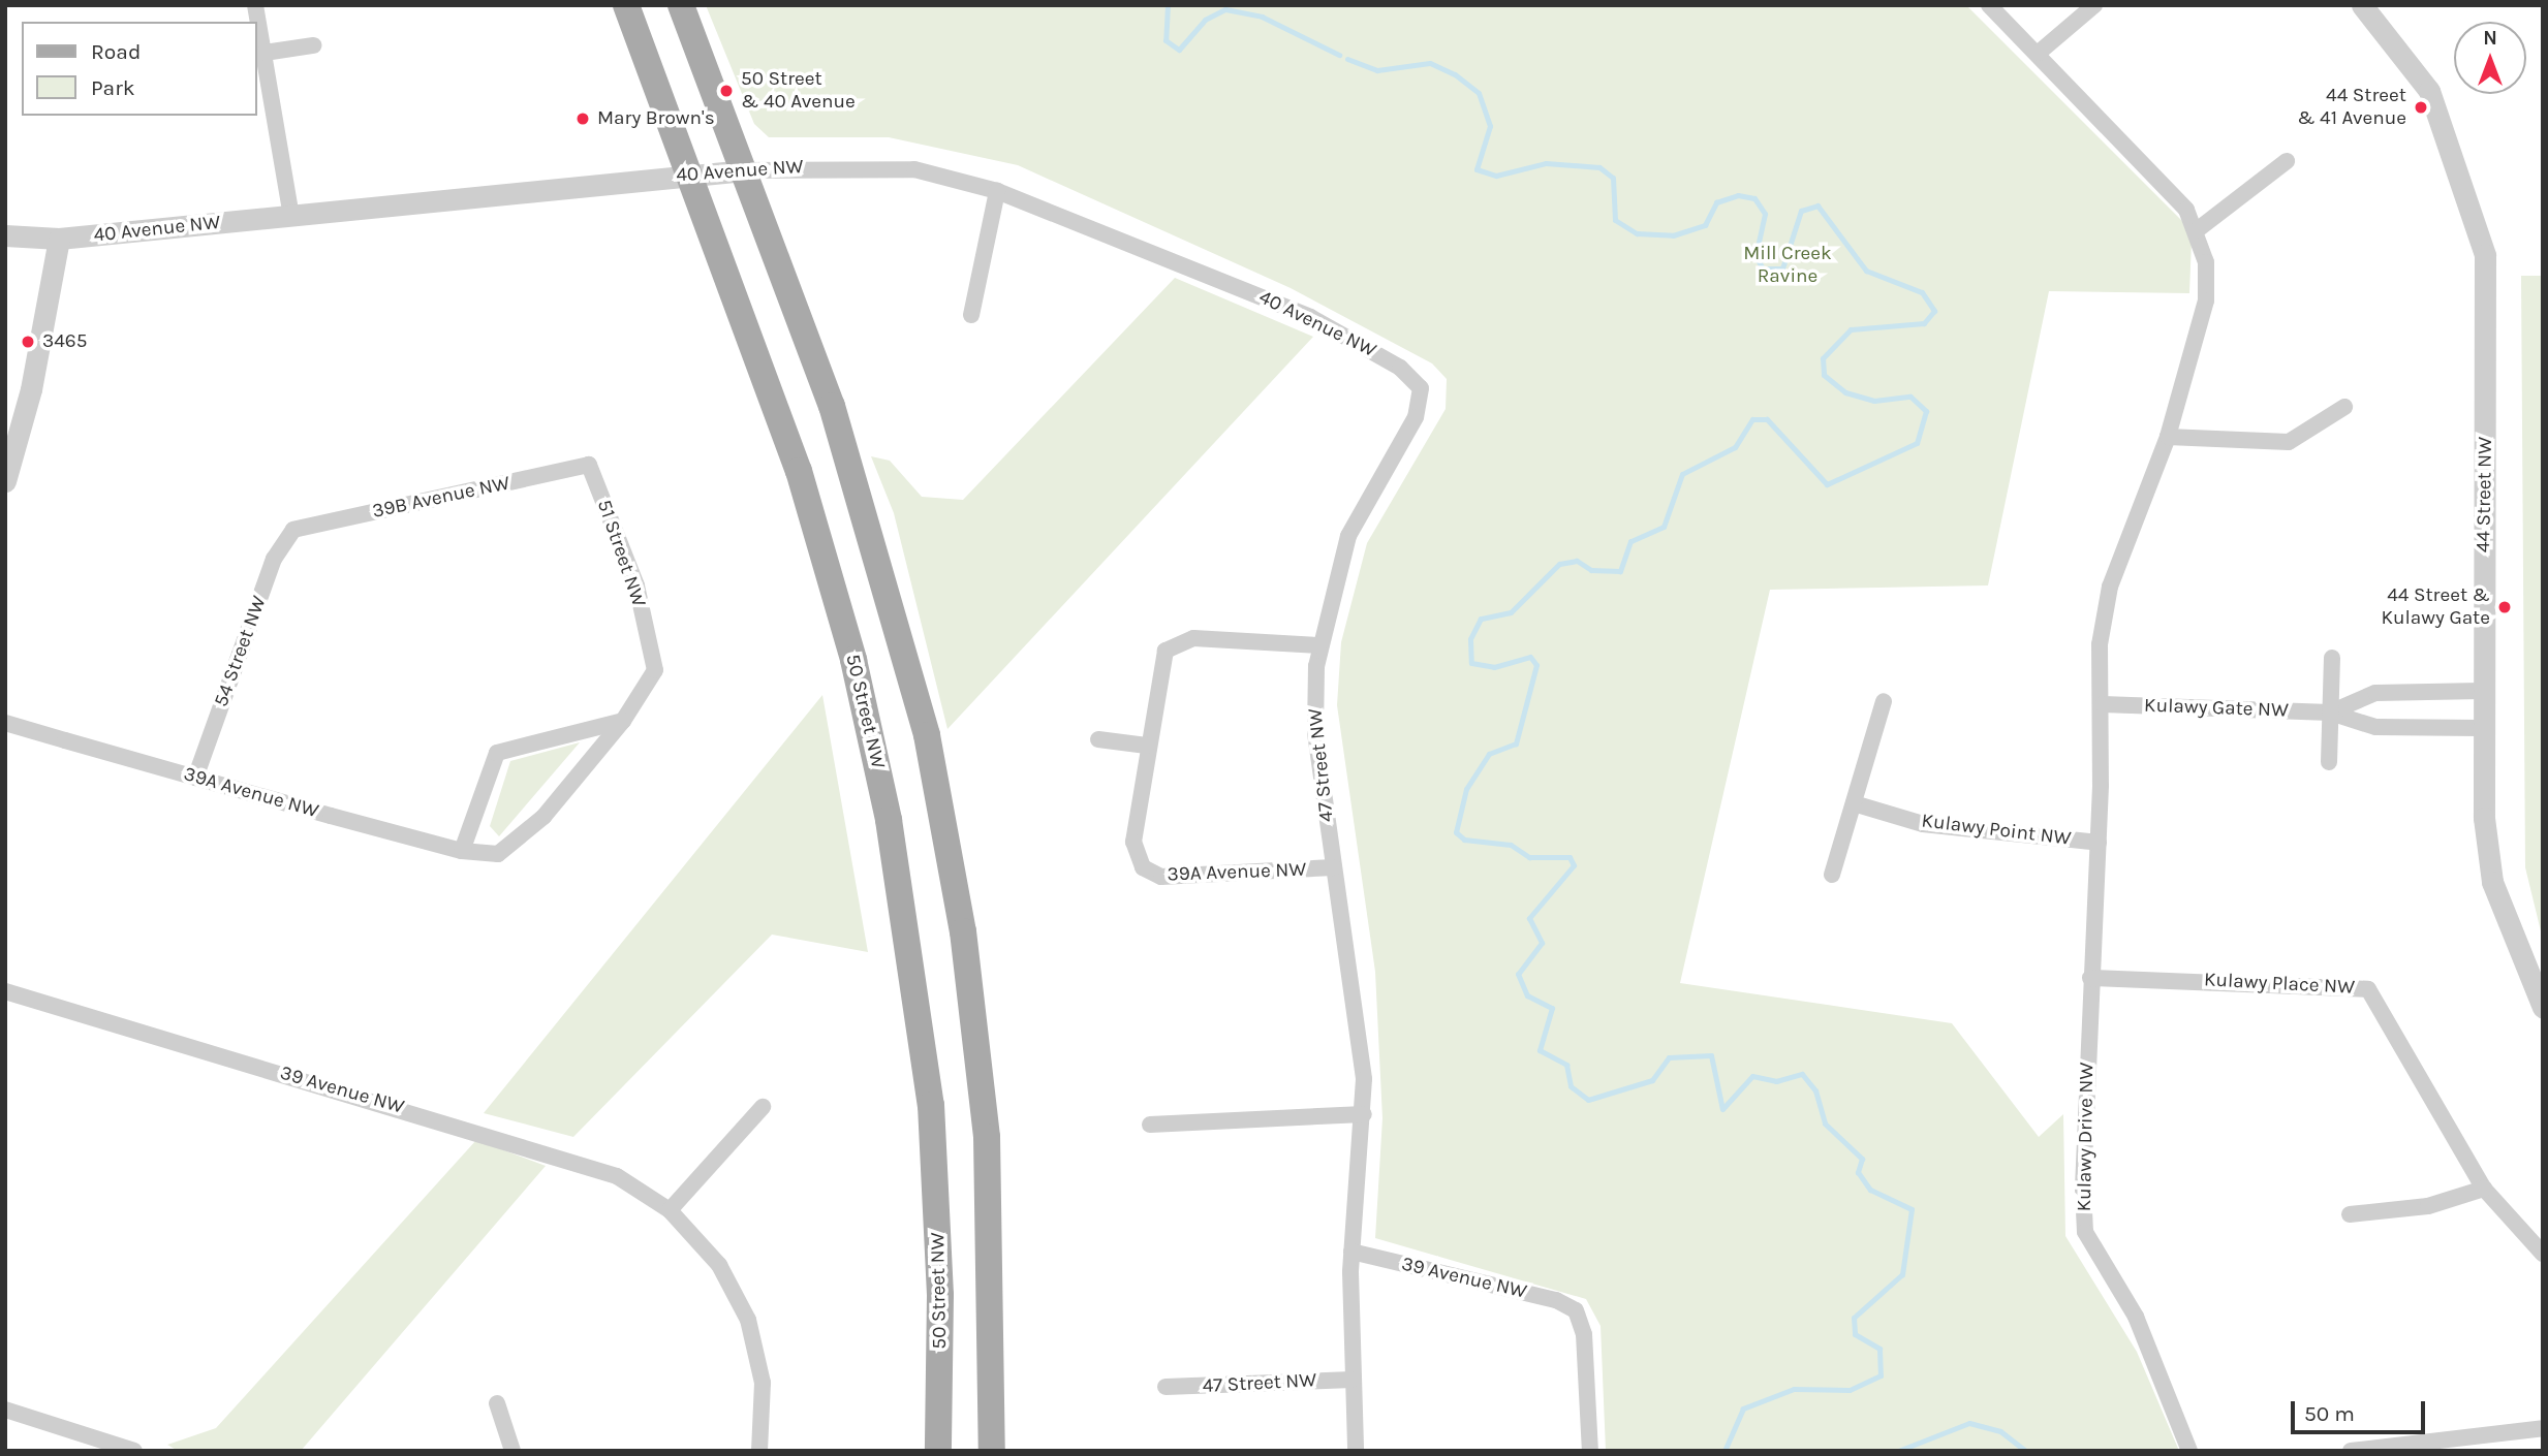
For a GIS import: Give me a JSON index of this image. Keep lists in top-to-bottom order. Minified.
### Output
{"streets":{"main road":["50 Street NW"],"street":["40 Avenue NW","44 Street NW","39B Avenue NW","51 Street NW","54 Street NW","Kulawy Gate NW","47 Street NW","39A Avenue NW","Kulawy Point NW","Kulawy Place NW","39 Avenue NW","Kulawy Drive NW"]},"crossings":[["40 Avenue NW","50 Street NW"],["40 Avenue NW","47 Street NW"],["44 Street NW","Kulawy Gate NW"],["39B Avenue NW","51 Street NW"],["39B Avenue NW","54 Street NW"],["51 Street NW","39A Avenue NW"],["54 Street NW","39A Avenue NW"],["Kulawy Gate NW","Kulawy Drive NW"],["47 Street NW","39A Avenue NW"],["47 Street NW","39 Avenue NW"],["Kulawy Point NW","Kulawy Drive NW"],["Kulawy Place NW","Kulawy Drive NW"]],"parks":["Mill Creek Ravine"],"places":["50 Street & 40 Avenue","44 Street & 41 Avenue","Mary Brown's","3465","44 Street & Kulawy Gate"],"legend":["Road","Park"],"scale_bar":"50 m","north":"top"}
